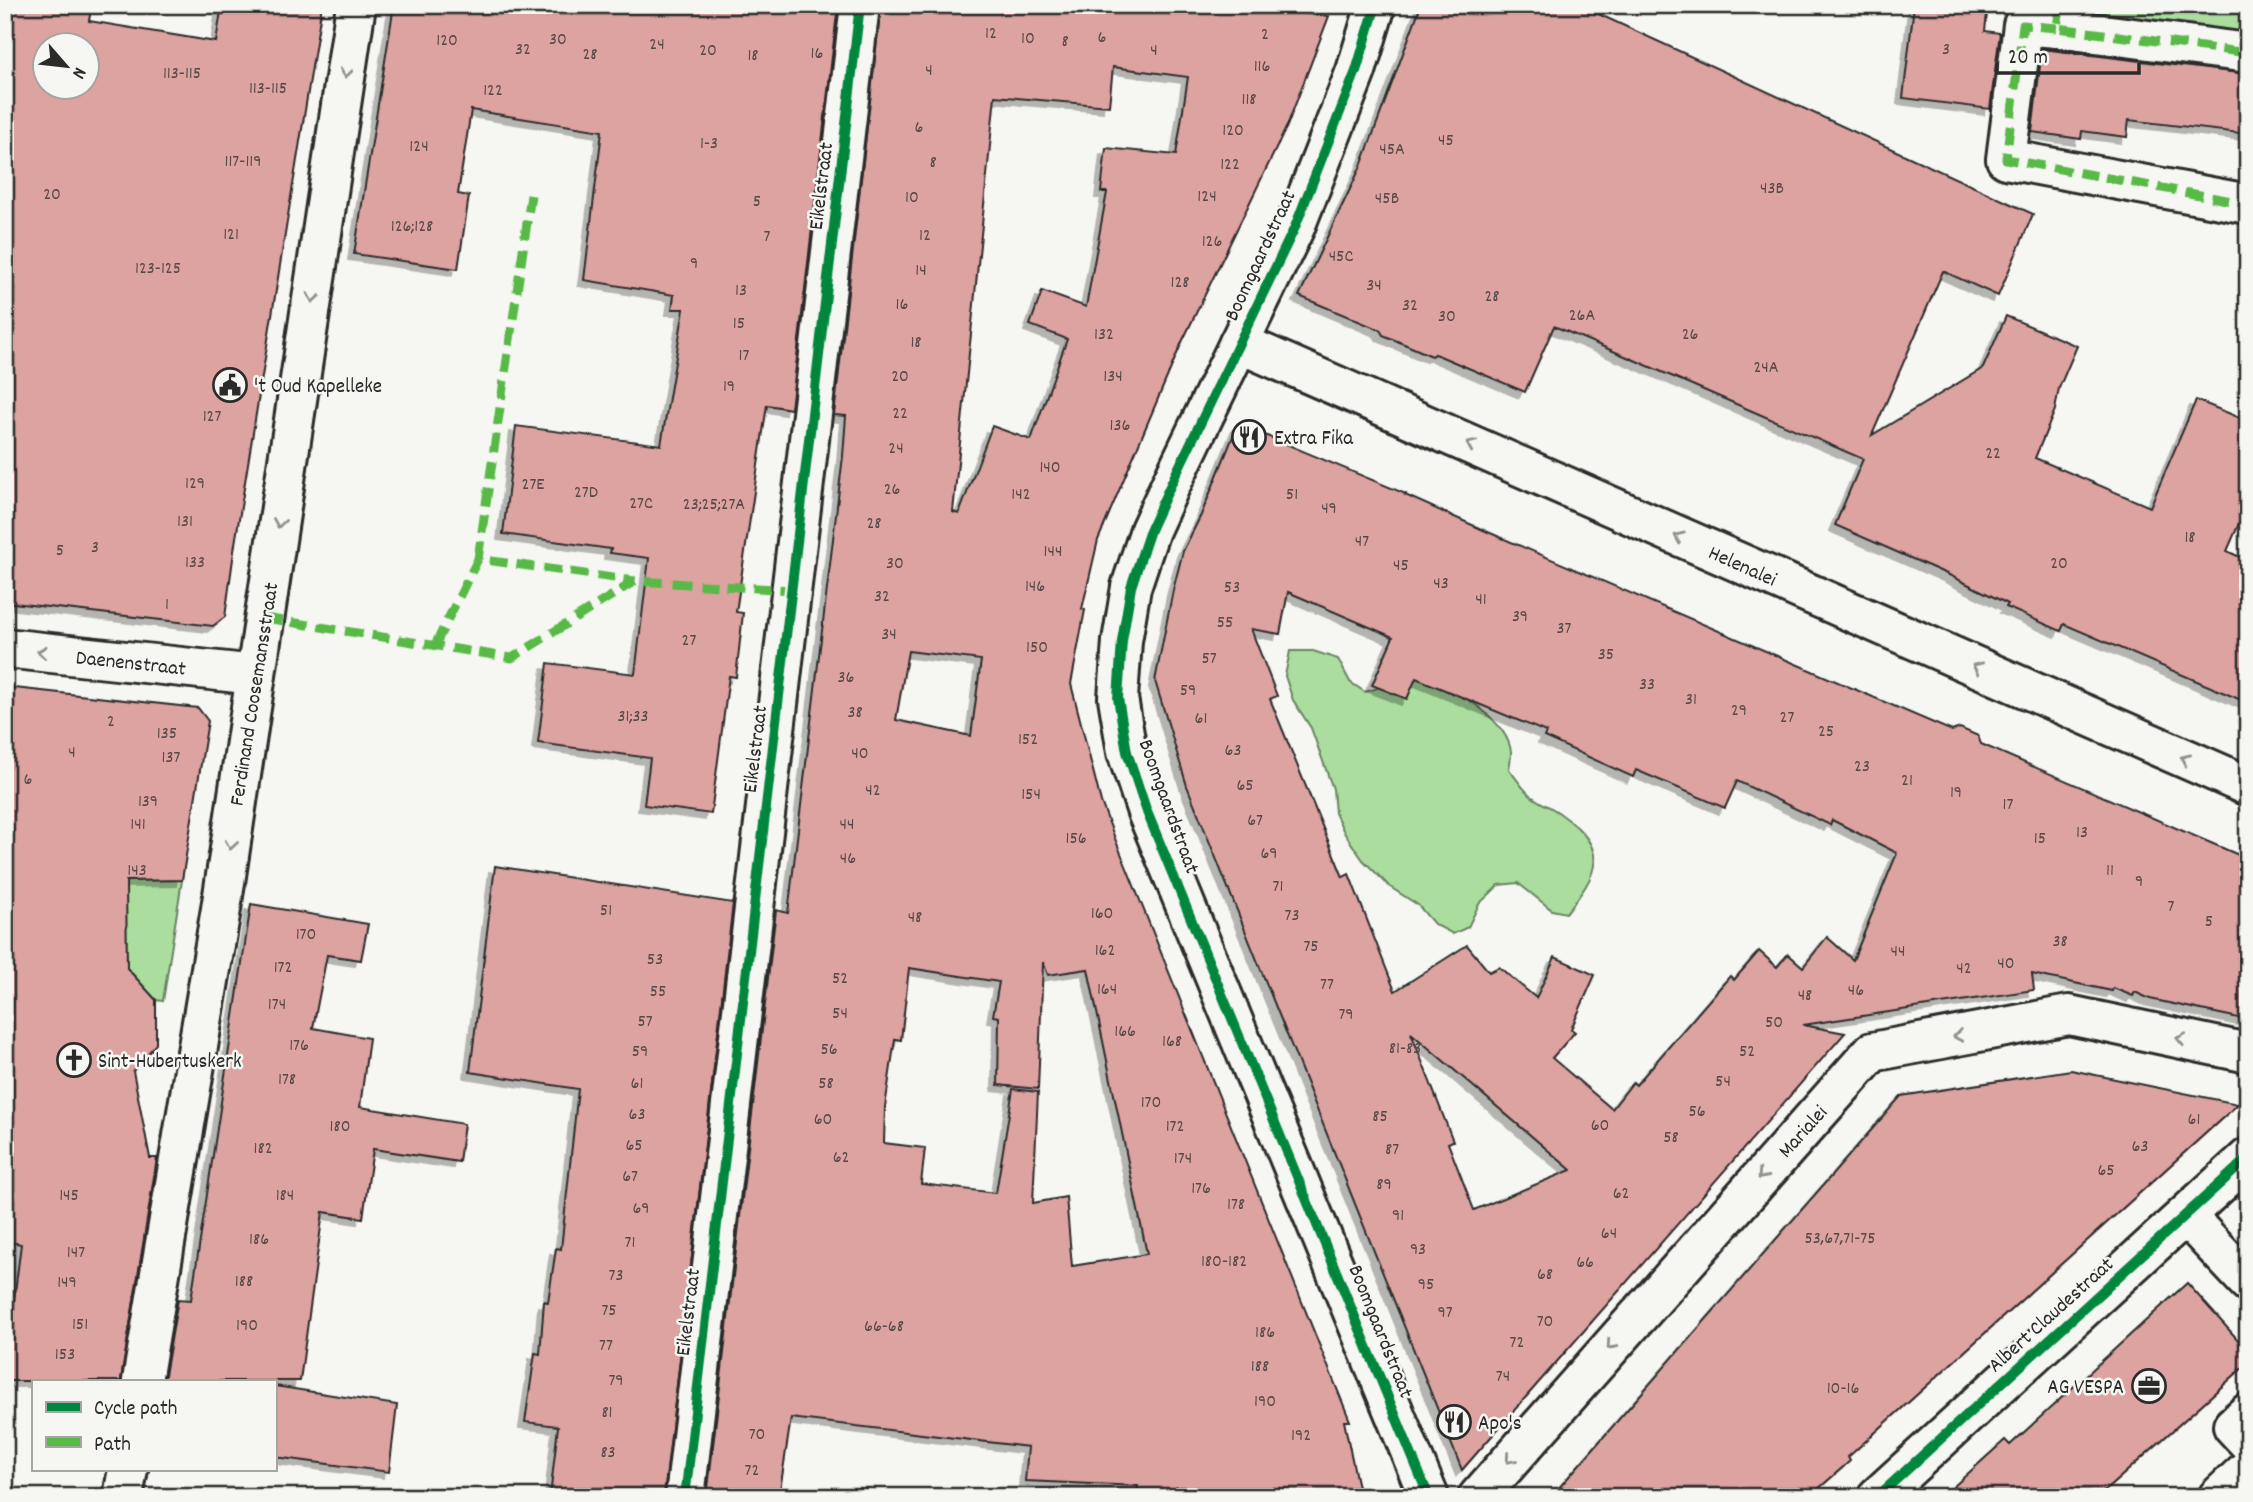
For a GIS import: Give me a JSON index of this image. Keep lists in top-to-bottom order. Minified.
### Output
{"streets":{"street":["Eikelstraat","Boomgaardstraat","Helenalei","Daenenstraat","Ferdinand Coosemansstraat","Marialei","Albert Claudestraat"]},"crossings":[["Boomgaardstraat","Helenalei"],["Daenenstraat","Ferdinand Coosemansstraat"]],"one_way":["Helenalei","Daenenstraat","Ferdinand Coosemansstraat","Marialei"],"places":{"public building":["'t Oud Kapelleke"],"restaurant":["Extra Fika","Apo's"],"church":["Sint-Hubertuskerk"],"office":["AG VESPA"]},"house_numbers":["12","2","6","10","30","120","8","24","32","3","20","4","16","28","18","116","4","113-115","113-115","122","118","6","120","45","1-3","124","45A","117-119","8","122","43B","20","124","10","45B","5","126;128","121","12","7","126","45C","9","123-125","14","128","34","13","28","16","32","26A","30","15","132","26","18","17","24A","20","134","19","22","127","136","24","22","140","129","27E","26","27D","142","51","27C","23;25;27A","49","131","28","18","47","3","5","144","133","30","20","45","43","146","53","32","41","1","39","55","37","34","27","150","35","57","36","33","59","31","29","38","31;33","27","61","2","25","135","152","63","4","40","137","23","6","21","65","42","19","154","139","17","67","141","44","13","156","15","69","46","143","11","9","71","7","51","160","73","48","5","170","38","75","162","44","53","40","172","42","52","77","164","46","55","48","174","54","79","57","50","166","168","176","81-83","56","59","52","178","54","61","58","170","56","63","85","60","61","60","180","172","58","65","63","182","87","62","174","65","67","89","176","62","145","184","178","69","91","64","53,67,71-75","186","71","93","147","180-182","66","68","73","188","149","95","75","97","70","151","190","66-68","186","72","77","153","188","74","79","10-16","190","81","70","192","83","72"],"legend":["Cycle path","Path"],"scale_bar":"20 m","north":"bottom right"}
